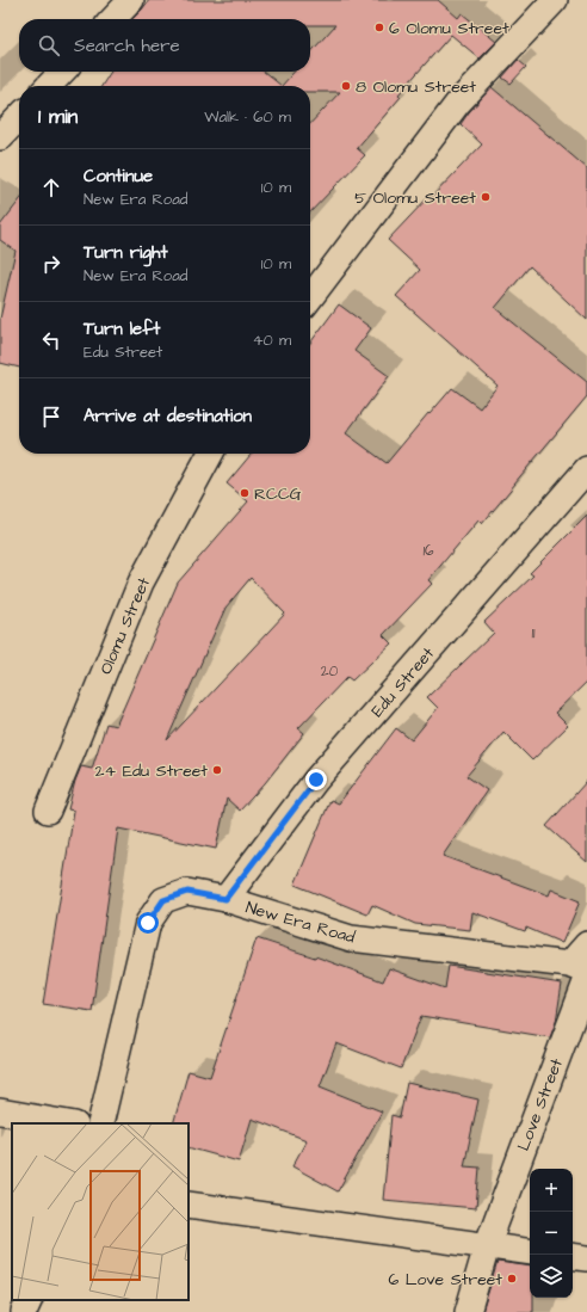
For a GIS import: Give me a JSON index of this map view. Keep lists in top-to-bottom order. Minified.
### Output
{"streets":{"street":["Olomu Street","Edu Street","New Era Road","Love Street"]},"crossings":[["Edu Street","New Era Road"],["New Era Road","Love Street"]],"places":["6 Olomu Street","8 Olomu Street","5 Olomu Street","RCCG","24 Edu Street","6 Love Street"],"house_numbers":["16","11","20"],"page":{"search":"Search here","heading":["1 min","Walk · 60 m"],"list":[["Continue","New Era Road","10 m"],["Turn right","New Era Road","10 m"],["Turn left","Edu Street","40 m"],"Arrive at destination"],"map_buttons":["+","−"]}}
